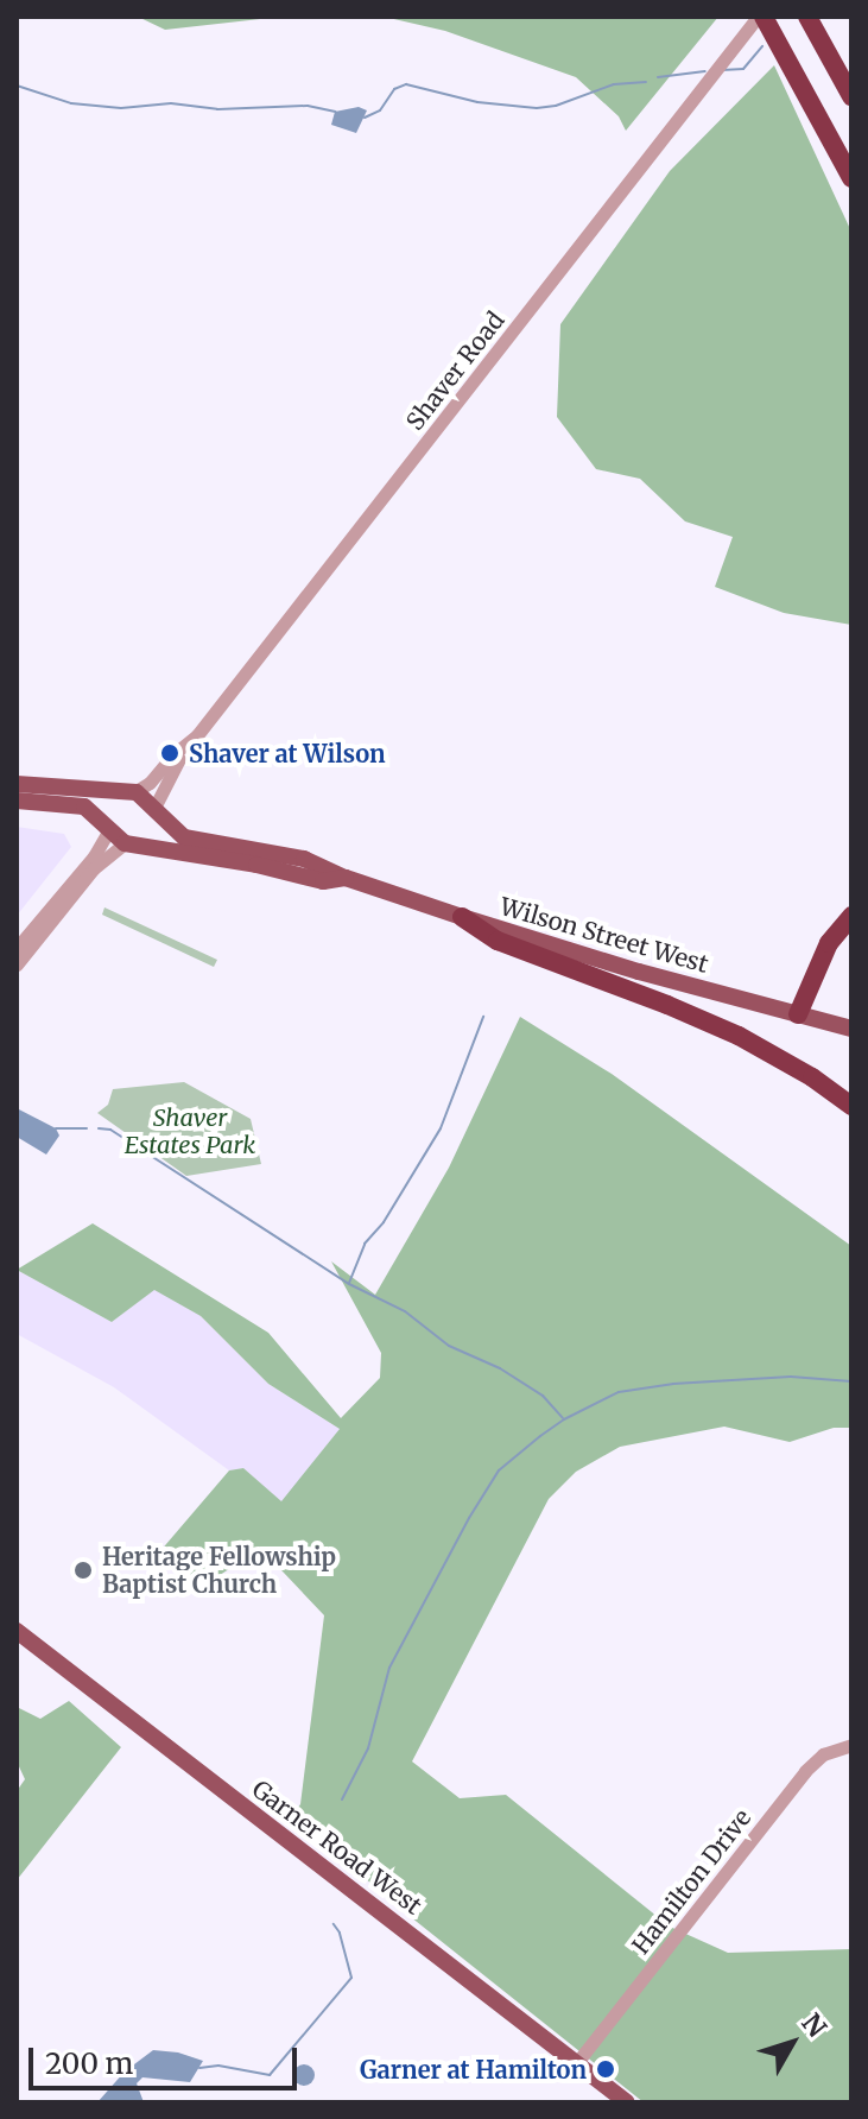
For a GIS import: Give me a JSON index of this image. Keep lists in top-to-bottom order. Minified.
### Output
{"streets":{"main road":["Wilson Street West","Garner Road West"],"street":["Shaver Road","Hamilton Drive"]},"crossings":[["Shaver Road","Wilson Street West"],["Garner Road West","Hamilton Drive"]],"parks":["Shaver Estates Park"],"places":["Shaver at Wilson","Heritage Fellowship Baptist Church","Garner at Hamilton"],"scale_bar":"200 m","north":"top right"}
